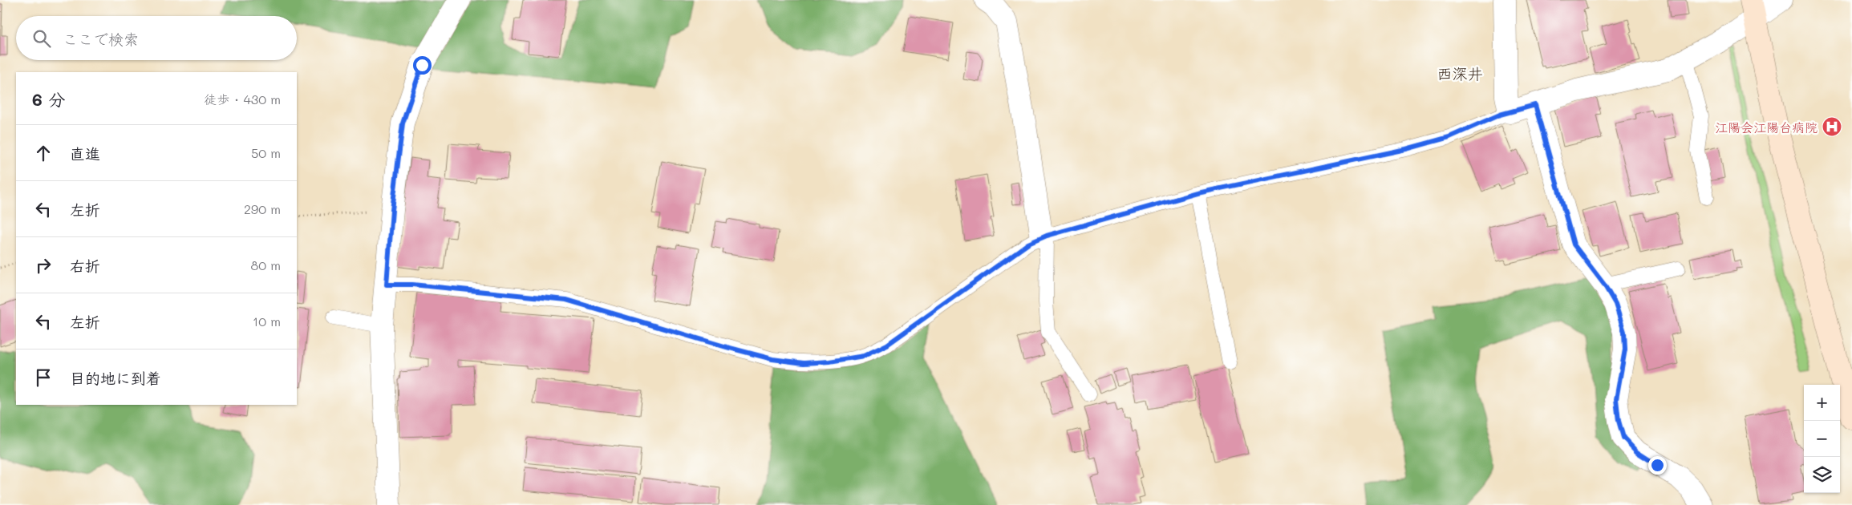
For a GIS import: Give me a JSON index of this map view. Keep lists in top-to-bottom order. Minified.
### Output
{"districts":["西深井"],"places":{"hospital":["江陽会江陽台病院"]},"page":{"search":"ここで検索","heading":["6 分","徒歩 · 430 m"],"list":[["直進","50 m"],["左折","290 m"],["右折","80 m"],["左折","10 m"],"目的地に到着"],"map_buttons":["+","−"]}}
